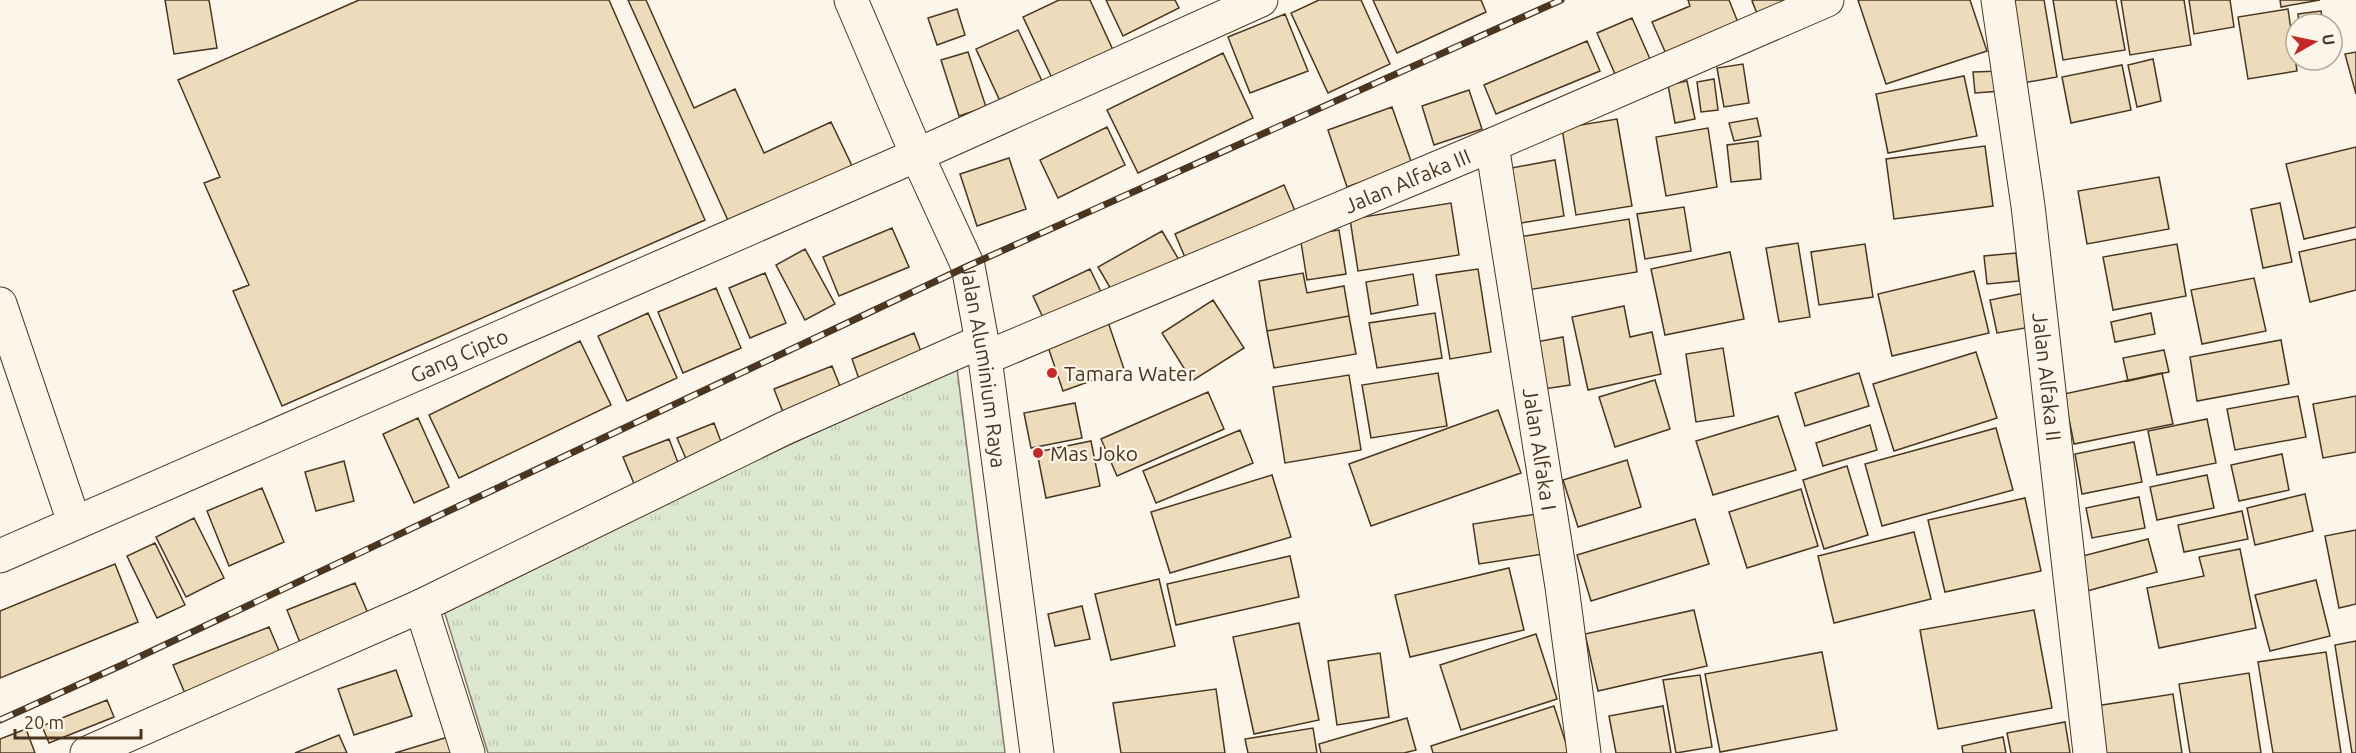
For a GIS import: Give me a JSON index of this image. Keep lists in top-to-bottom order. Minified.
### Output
{"streets":{"street":["Jalan Alfaka III","Gang Cipto","Jalan Aluminium Raya","Jalan Alfaka II","Jalan Alfaka I"]},"crossings":[["Jalan Alfaka III","Jalan Aluminium Raya"],["Jalan Alfaka III","Jalan Alfaka I"],["Gang Cipto","Jalan Aluminium Raya"]],"places":["Tamara Water","Mas Joko"],"scale_bar":"20 m","north":"right"}
